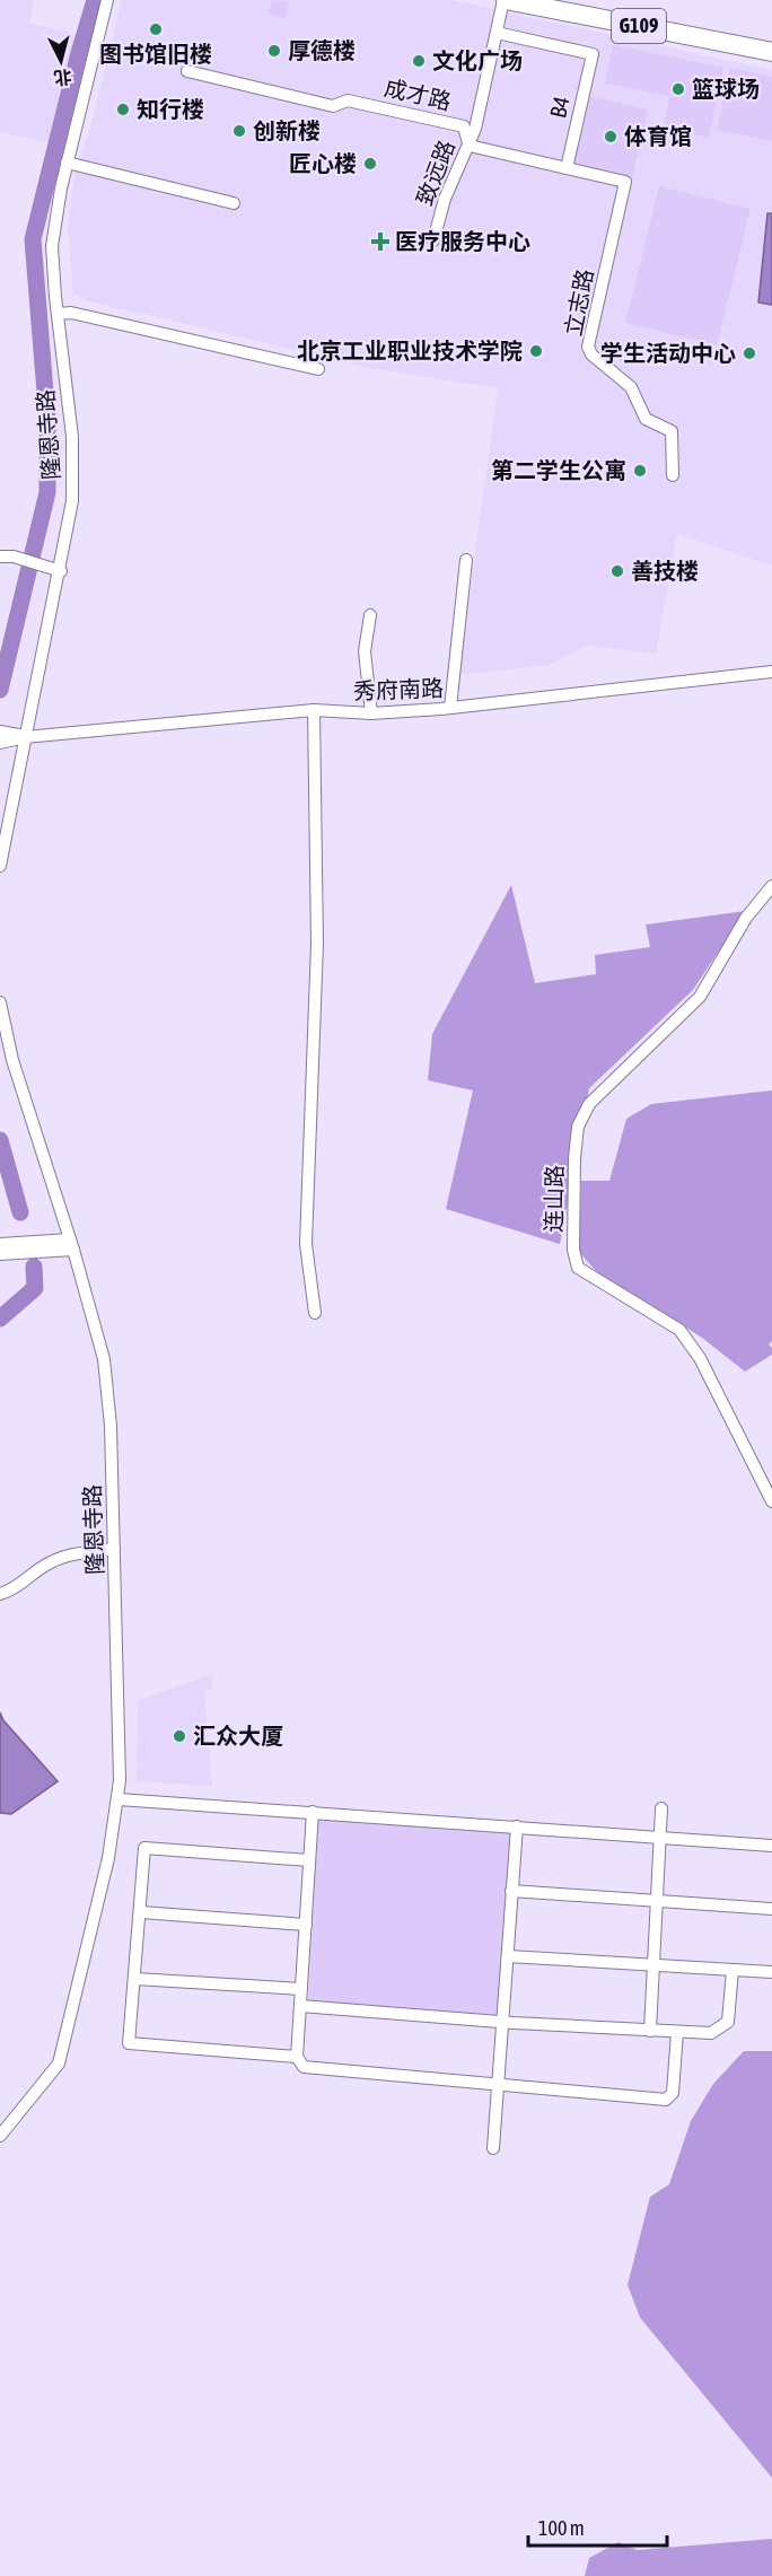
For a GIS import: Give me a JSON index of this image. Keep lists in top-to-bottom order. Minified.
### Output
{"streets":{"highway":["G109"],"street":["成才路","B4","致远路","立志路","隆恩寺路","秀府南路","连山路"]},"crossings":[["G109","致远路"],["成才路","B4"],["成才路","致远路"],["成才路","立志路"],["B4","致远路"],["隆恩寺路","秀府南路"]],"places":{"other":["图书馆旧楼","厚德楼","文化广场","篮球场","知行楼","创新楼","体育馆","匠心楼","北京工业职业技术学院","学生活动中心","第二学生公寓","善技楼","汇众大厦"],"health":["医疗服务中心"]},"scale_bar":"100 m","north":"bottom"}
